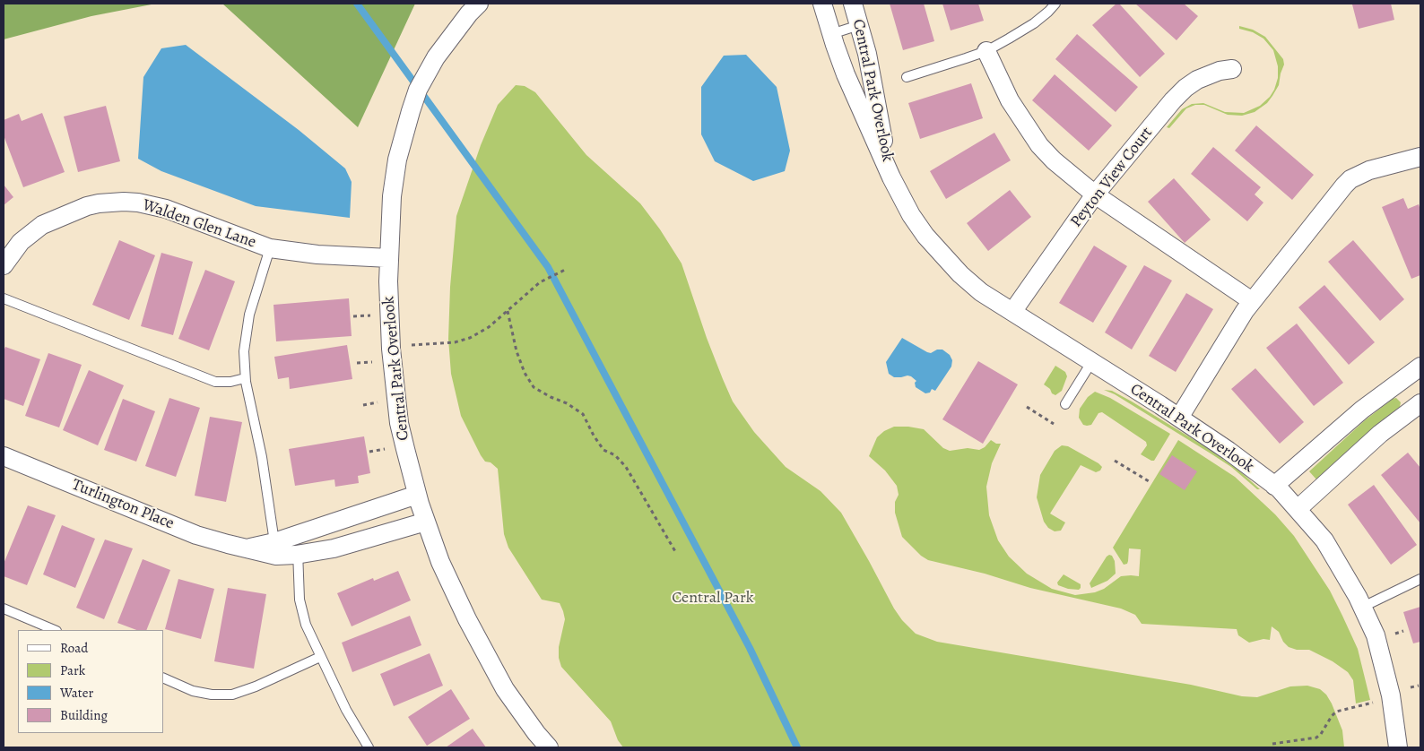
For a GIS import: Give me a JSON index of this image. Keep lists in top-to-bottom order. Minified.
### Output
{"streets":{"street":["Central Park Overlook","Peyton View Court","Walden Glen Lane","Turlington Place"]},"crossings":[["Central Park Overlook","Peyton View Court"],["Central Park Overlook","Walden Glen Lane"]],"parks":["Central Park"],"legend":["Road","Park","Water","Building"]}
